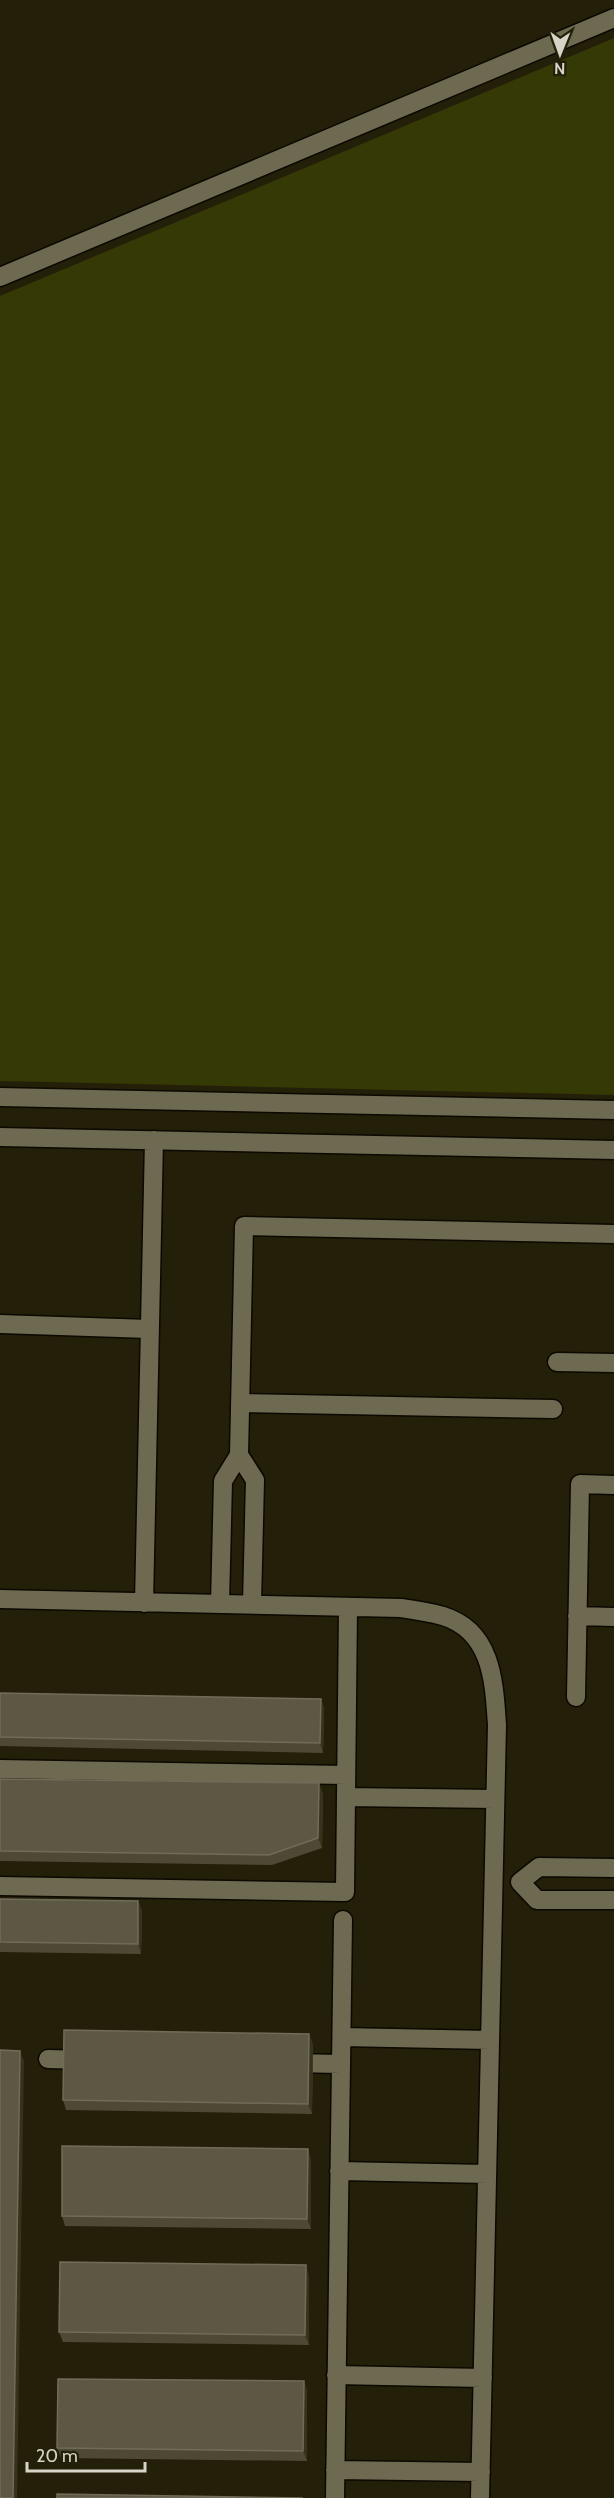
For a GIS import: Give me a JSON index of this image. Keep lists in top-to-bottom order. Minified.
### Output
{"scale_bar":"20 m","north":"bottom"}
